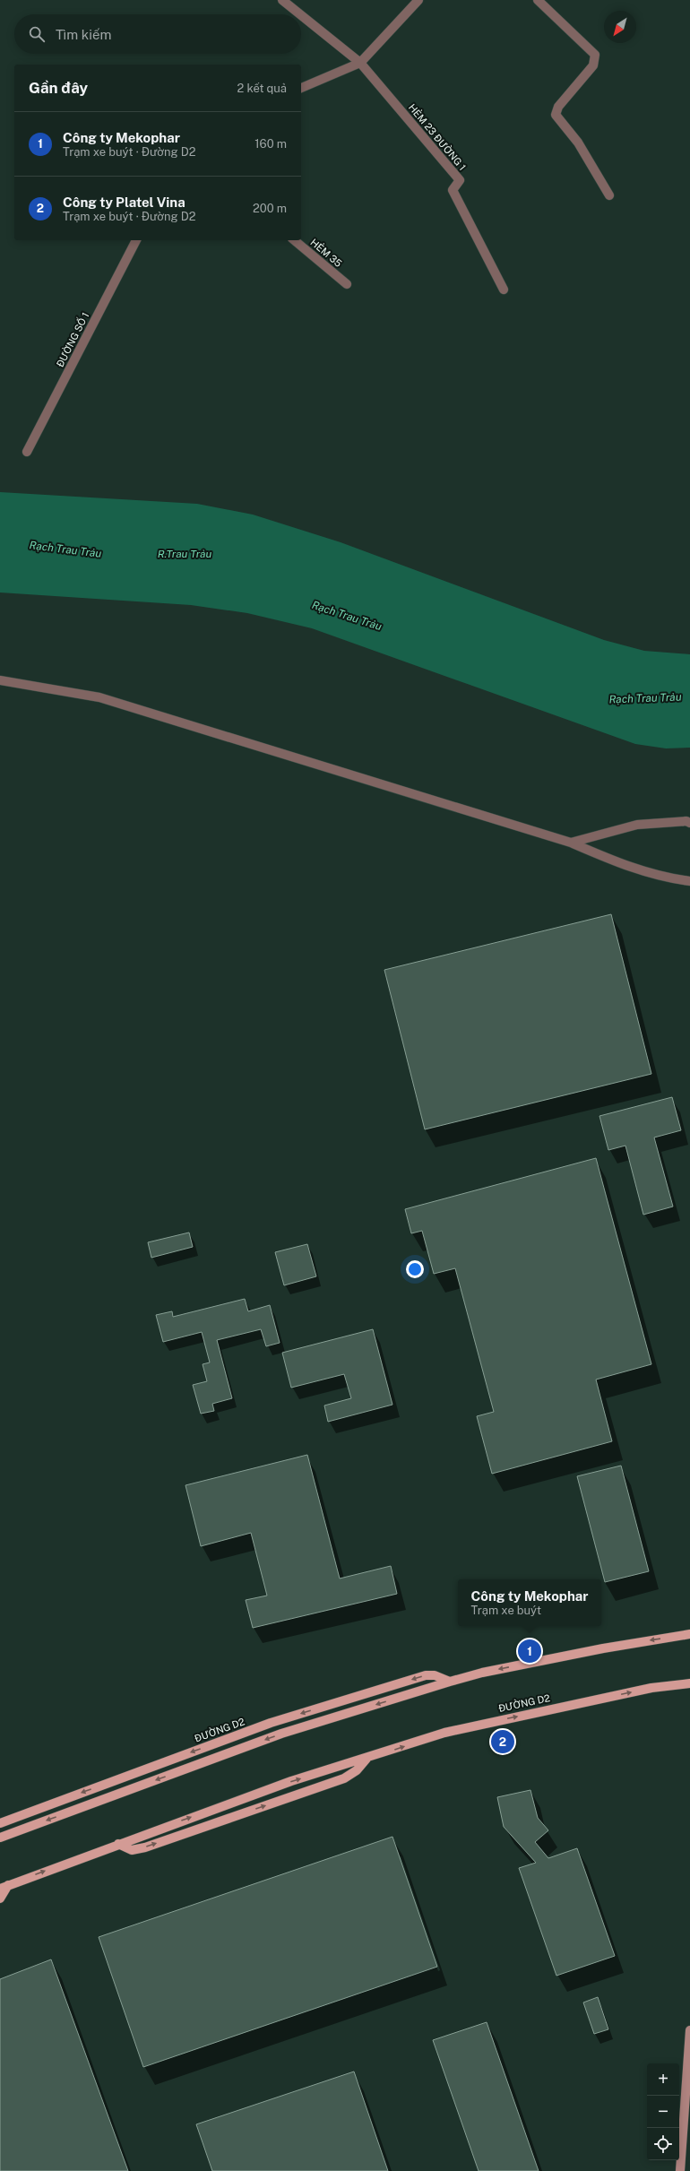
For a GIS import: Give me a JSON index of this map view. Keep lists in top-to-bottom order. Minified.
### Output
{"streets":{"main road":["ĐƯỜNG D2"],"street":["HẺM 23 ĐƯỜNG 1","HẺM 35","ĐƯỜNG SỐ 1"]},"water":["Rạch Trau Trảu","R.Trau Trảu"],"north":"bottom left","page":{"search":"Tìm kiếm","heading":["Gần đây","2 kết quả"],"list":[{"mark":"1","name":"Công ty Mekophar","note":"Trạm xe buýt · Đường D2","value":"160 m"},{"mark":"2","name":"Công ty Platel Vina","note":"Trạm xe buýt · Đường D2","value":"200 m"}],"popup":["Công ty Mekophar","Trạm xe buýt"],"pins":["1","2"],"map_buttons":["+","−"]}}
